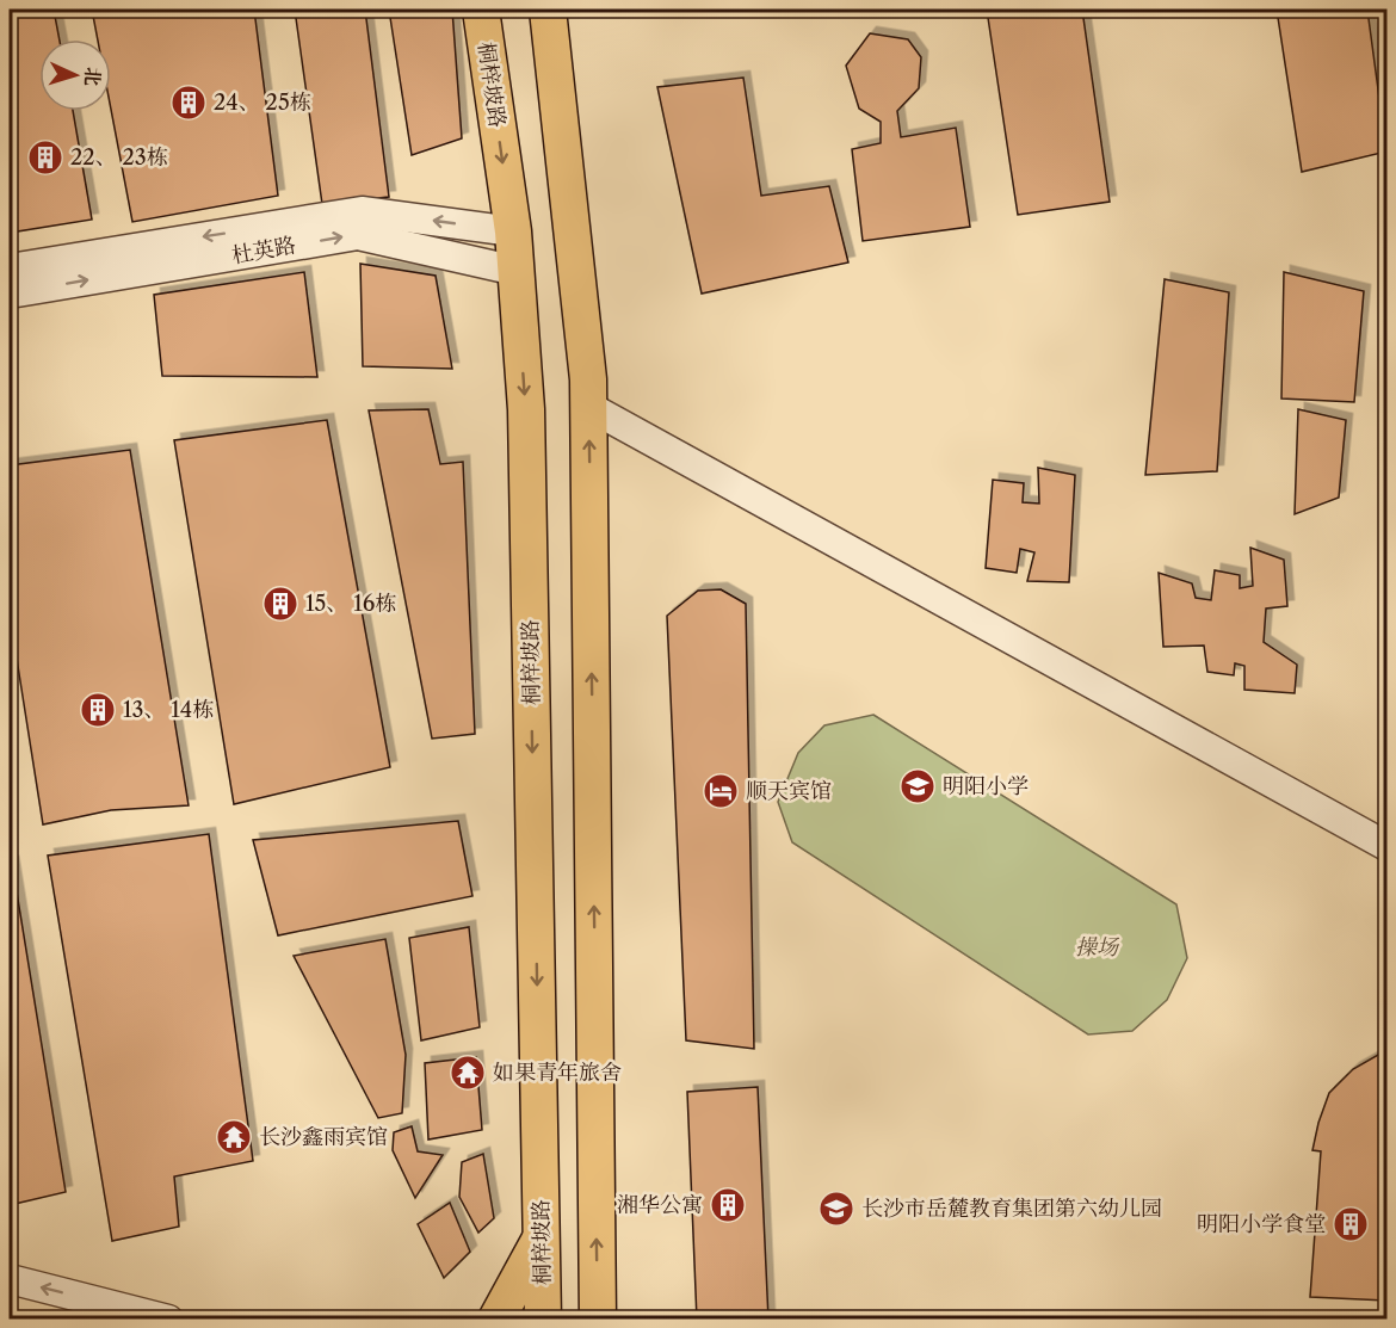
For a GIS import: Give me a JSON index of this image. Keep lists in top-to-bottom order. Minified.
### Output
{"streets":{"main road":["桐梓坡路"],"street":["杜英路"]},"crossings":[["桐梓坡路","杜英路"]],"parks":["操场"],"places":{"building":["24、 25栋","22、 23栋","15、 16栋","13、 14栋","湘华公寓","明阳小学食堂"],"school or university":["明阳小学","长沙市岳麓教育集团第六幼儿园"],"hotel":["顺天宾馆"],"temple":["如果青年旅舍","长沙鑫雨宾馆"]},"north":"right"}
